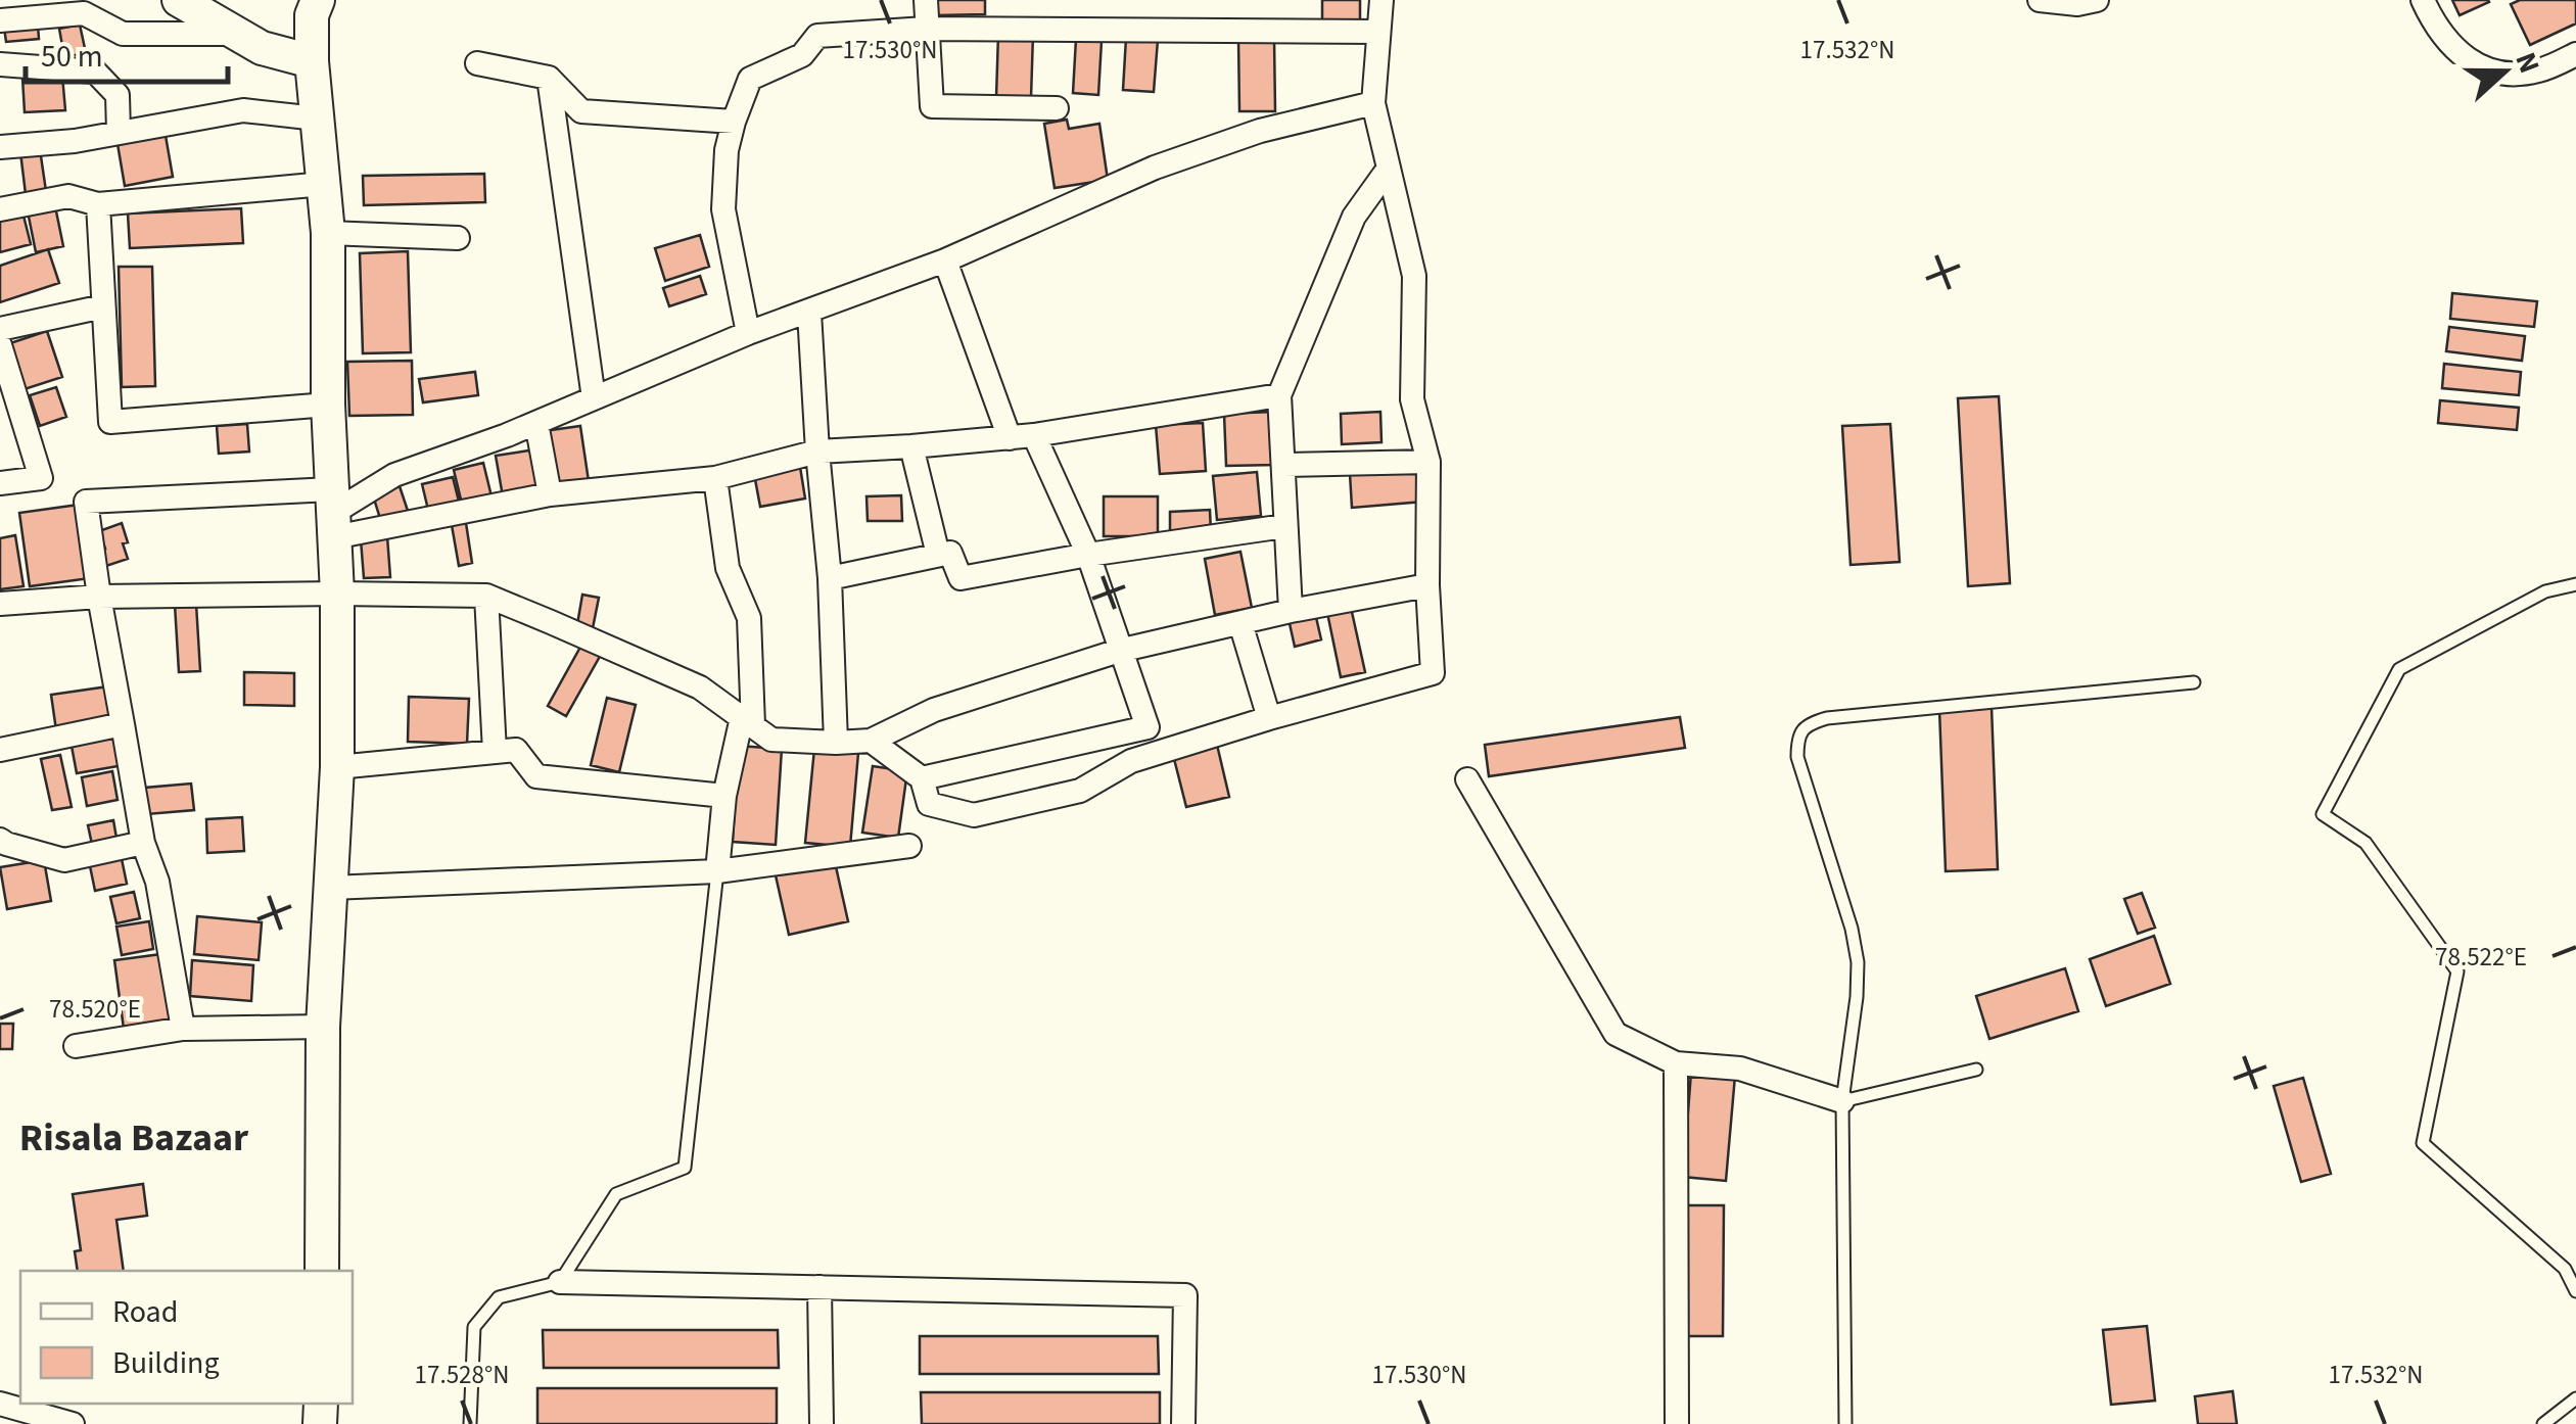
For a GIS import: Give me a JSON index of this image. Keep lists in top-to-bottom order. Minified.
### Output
{"districts":["Risala Bazaar"],"legend":["Road","Building"],"scale_bar":"50 m","north":"right","coordinates":["17.530°N","17.532°N","78.522°E","78.520°E","17.528°N"]}
